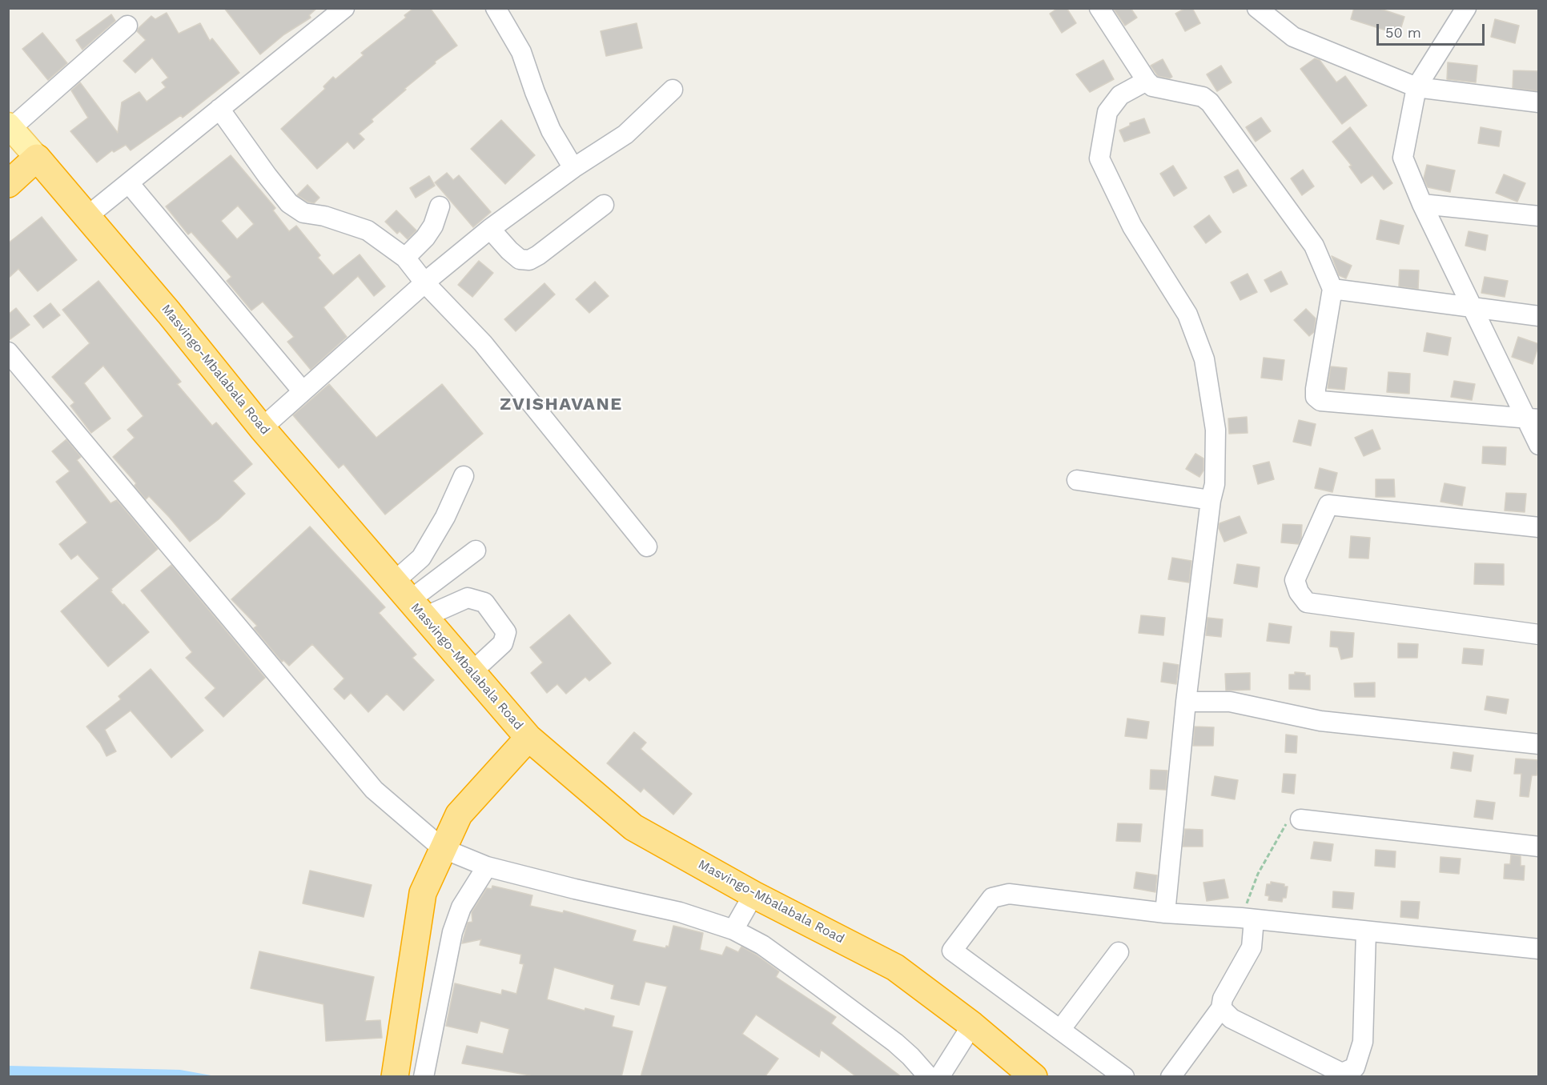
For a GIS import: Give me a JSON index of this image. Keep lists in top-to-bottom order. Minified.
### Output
{"streets":{"highway":["Masvingo-Mbalabala Road"]},"districts":["ZVISHAVANE"],"scale_bar":"50 m"}
